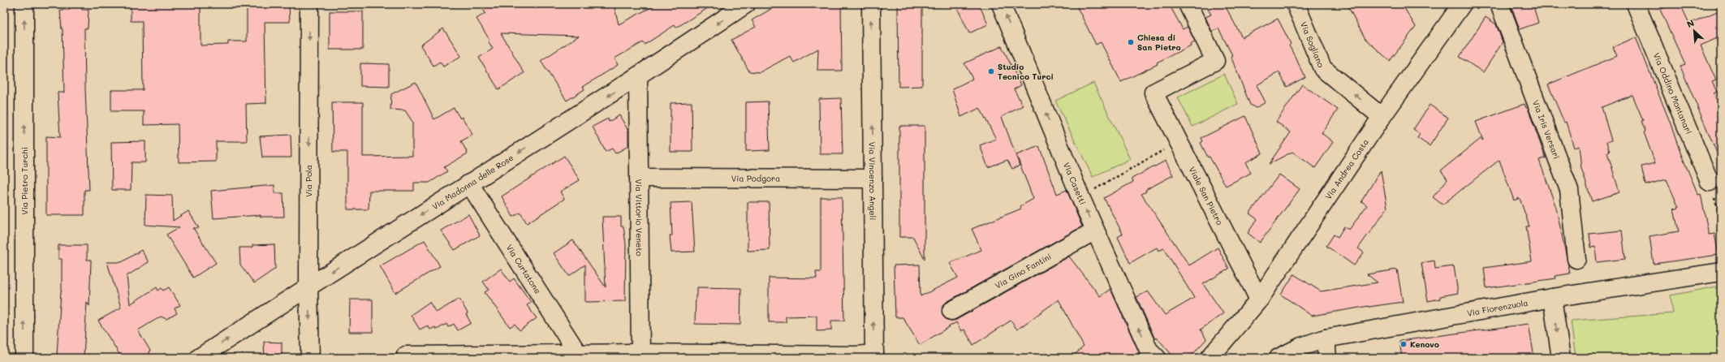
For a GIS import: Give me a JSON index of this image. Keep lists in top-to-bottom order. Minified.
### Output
{"streets":{"street":["Via Sogliano","Via Oddino Montanari","Via Iris Versari","Via Andrea Costa","Via Podgora","Via Pietro Turchi","Via Pola","Via Vincenzo Angeli","Via Madonna delle Rose","Via Casetti","Viale San Pietro","Via Vittorio Veneto","Via Curtatone","Via Gino Fantini","Via Fiorenzuola"]},"crossings":[["Via Sogliano","Via Andrea Costa"],["Via Andrea Costa","Viale San Pietro"],["Via Podgora","Via Vincenzo Angeli"],["Via Podgora","Via Vittorio Veneto"],["Via Pola","Via Madonna delle Rose"],["Via Madonna delle Rose","Via Vittorio Veneto"],["Via Madonna delle Rose","Via Curtatone"],["Via Casetti","Via Gino Fantini"]],"one_way":["Via Sogliano","Via Pietro Turchi","Via Pola","Via Vincenzo Angeli","Via Casetti"],"places":["Chiesa di San Pietro","Studio Tecnico Turci","Kenovo"],"north":"top left"}
